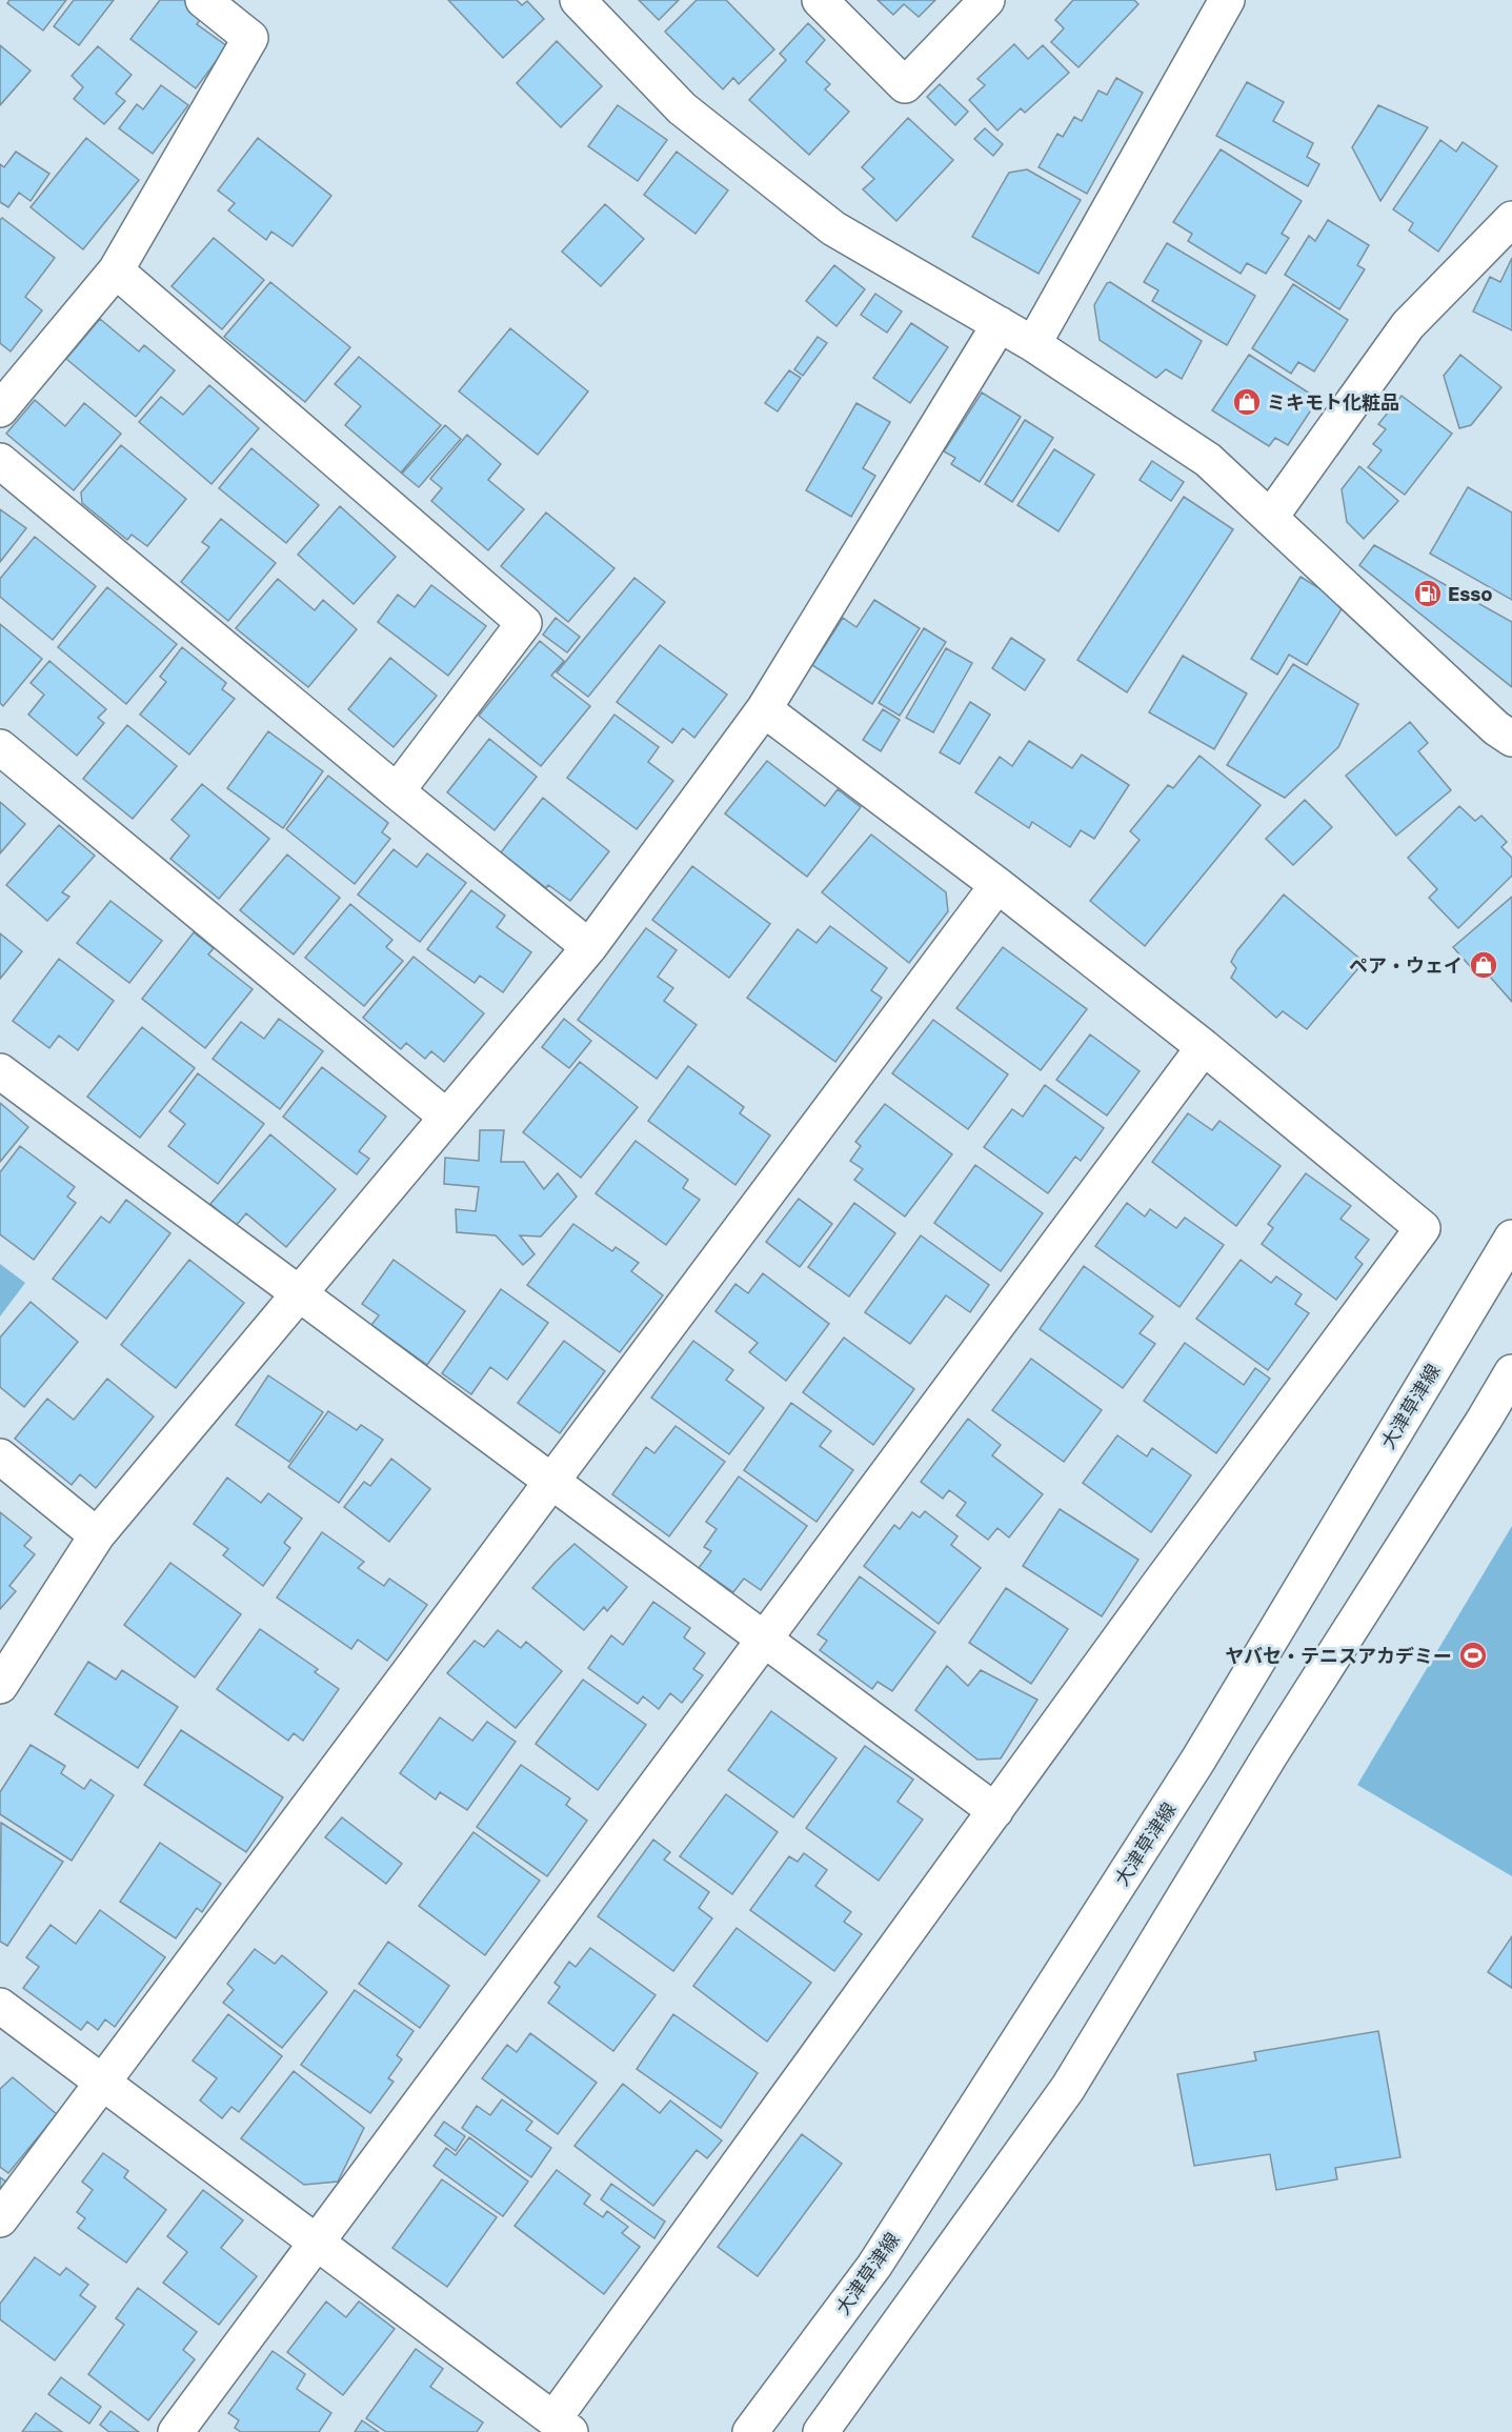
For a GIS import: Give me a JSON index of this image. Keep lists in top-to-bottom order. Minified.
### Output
{"streets":{"street":["大津草津線"]},"places":{"shop":["ミキモト化粧品","ペア・ウェイ"],"fuel station":["Esso"],"sports":["ヤバセ・テニスアカデミー"]}}
